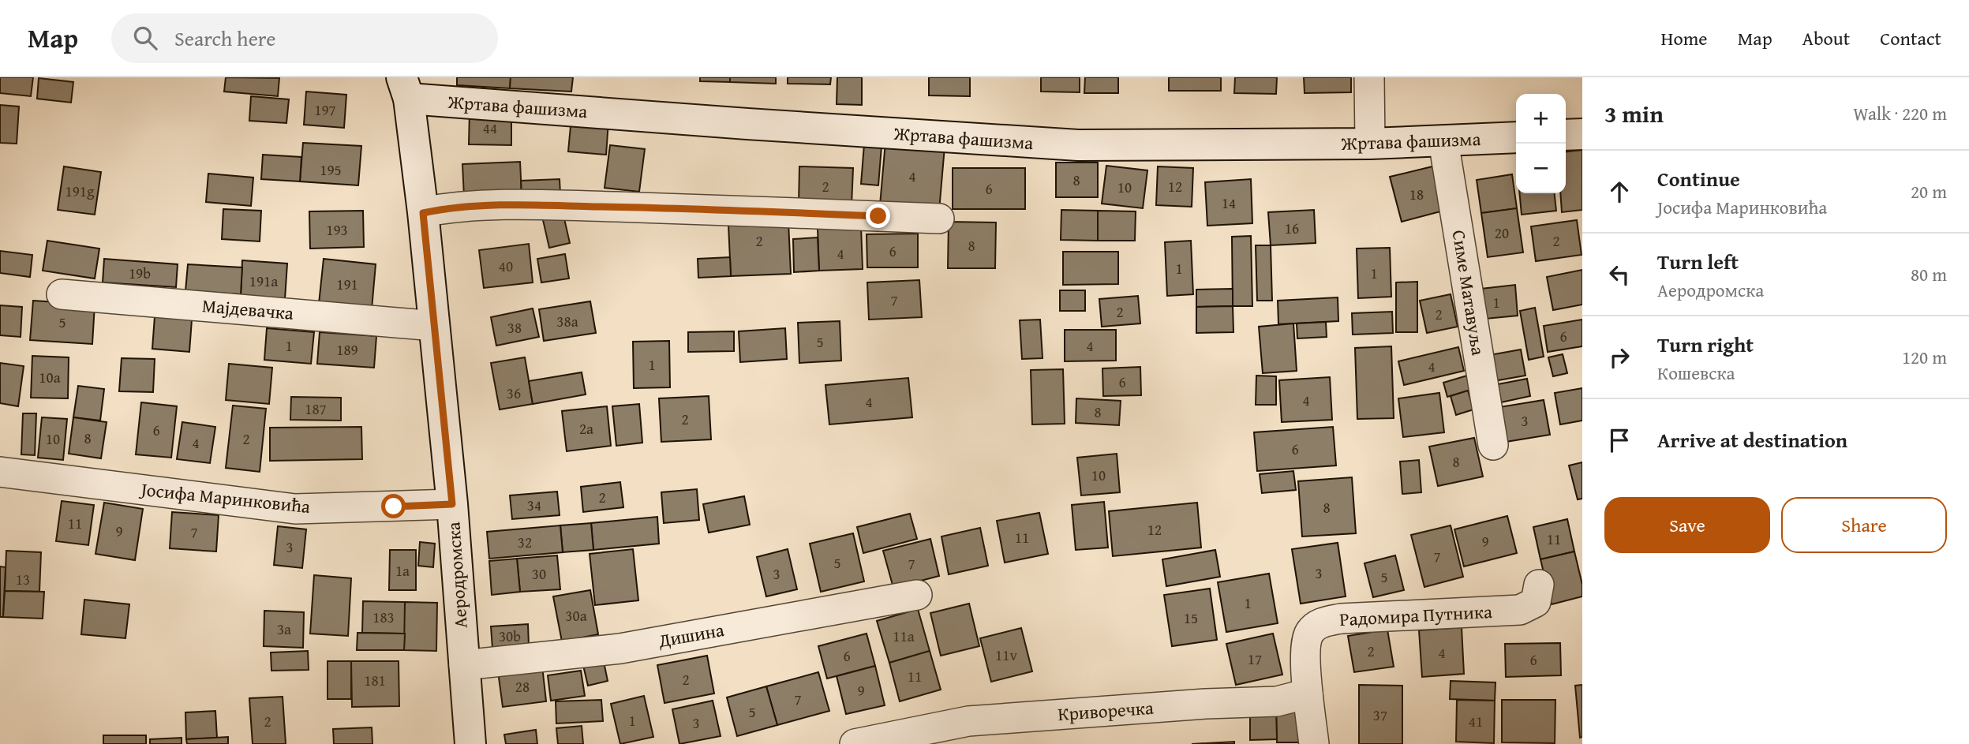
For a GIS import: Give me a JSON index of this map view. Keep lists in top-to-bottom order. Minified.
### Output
{"streets":{"street":["Жртава фашизма","Симе Матавуља","Мајдевачка","Јосифа Маринковића","Аеродромска","Радомира Путника","Дишина","Криворечка"]},"crossings":[["Жртава фашизма","Симе Матавуља"],["Жртава фашизма","Аеродромска"],["Мајдевачка","Аеродромска"],["Јосифа Маринковића","Аеродромска"],["Аеродромска","Дишина"],["Радомира Путника","Криворечка"]],"house_numbers":["197","44","195","4","8","2","12","10","6","191g","18","14","16","193","20","2","2","8","6","4","40","1","19b","1","191a","191","7","1","2","2","38a","5","38","6","5","1","4","189","1","4","10a","6","36","4","4","187","8","2","3","2a","6","8","10","2","4","6","8","10","2","34","8","11","12","9","7","11","11","9","32","3","7","5","7","1a","3","30","3","5","13","1","30a","183","15","3a","30b","11a","2","4","11v","6","17","6","11","2","181","28","9","7","5","37","1","2","41","3"],"page":{"header":"Map","search":"Search here","nav":["Home","Map","About","Contact"],"heading":["3 min","Walk · 220 m"],"map_buttons":["+","−"],"list":[["Continue","Јосифа Маринковића","20 m"],["Turn left","Аеродромска","80 m"],["Turn right","Кошевска","120 m"],"Arrive at destination"],"buttons":["Save","Share"]}}
